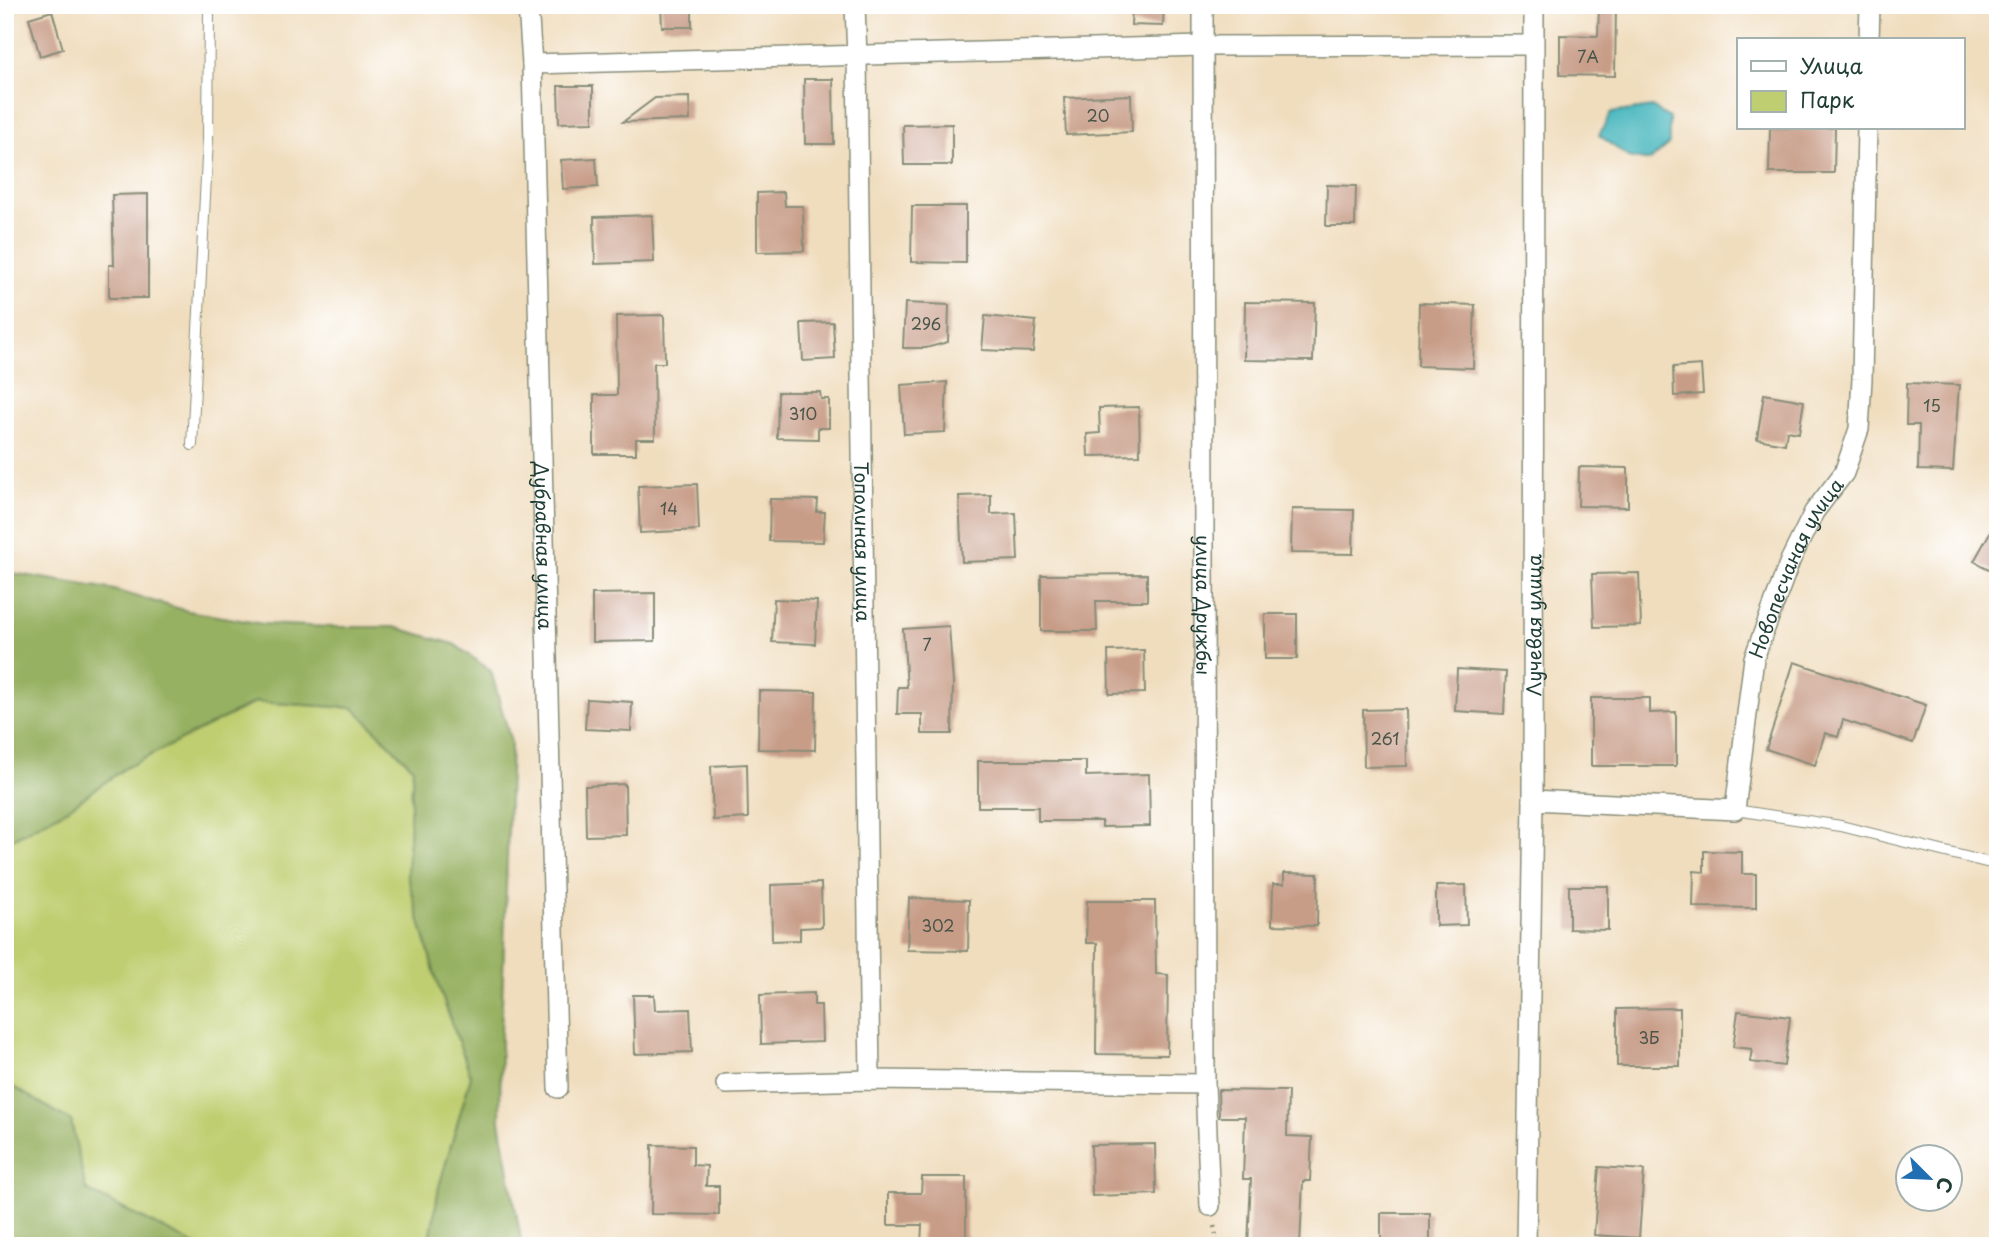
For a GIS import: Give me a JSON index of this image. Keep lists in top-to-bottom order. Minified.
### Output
{"streets":{"street":["Тополиная улица","Дубравная улица","Новопесчаная улица","улица Дружбы","Лучевая улица"]},"house_numbers":["7А","20","296","15","310","14","7","261","302","3Б"],"legend":["Улица","Парк"],"north":"bottom right"}
